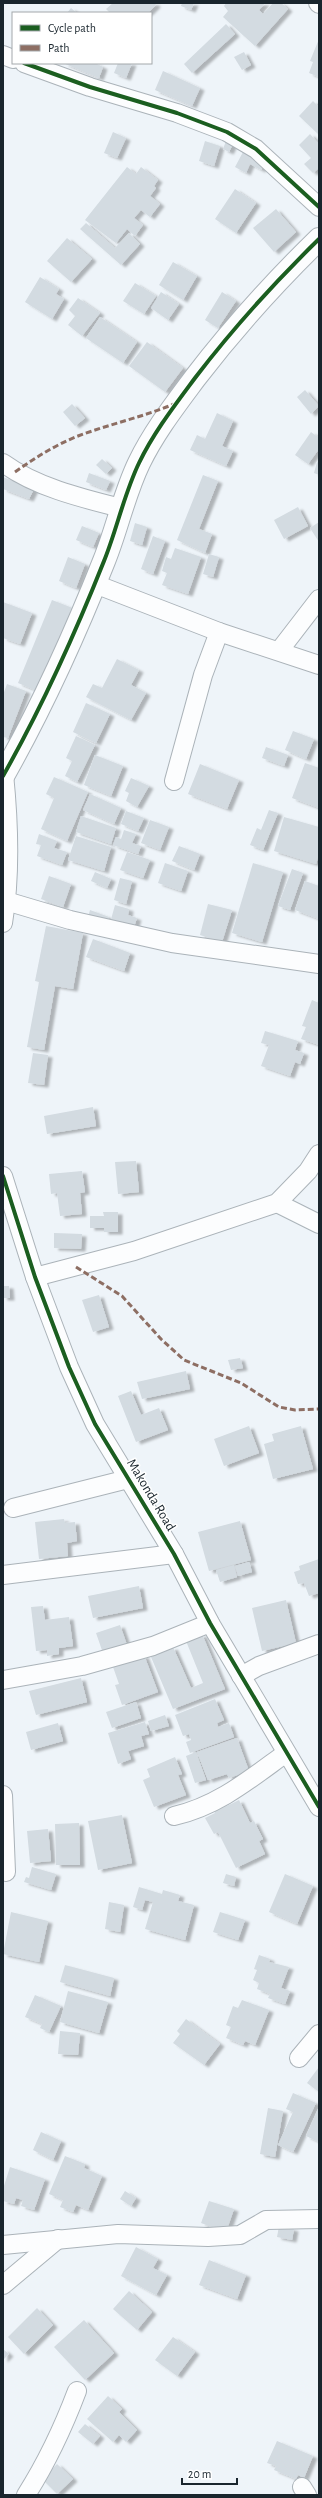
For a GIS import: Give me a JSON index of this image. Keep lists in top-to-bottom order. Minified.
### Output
{"streets":{"street":["Makonda Road"]},"legend":["Cycle path","Path"],"scale_bar":"20 m"}
